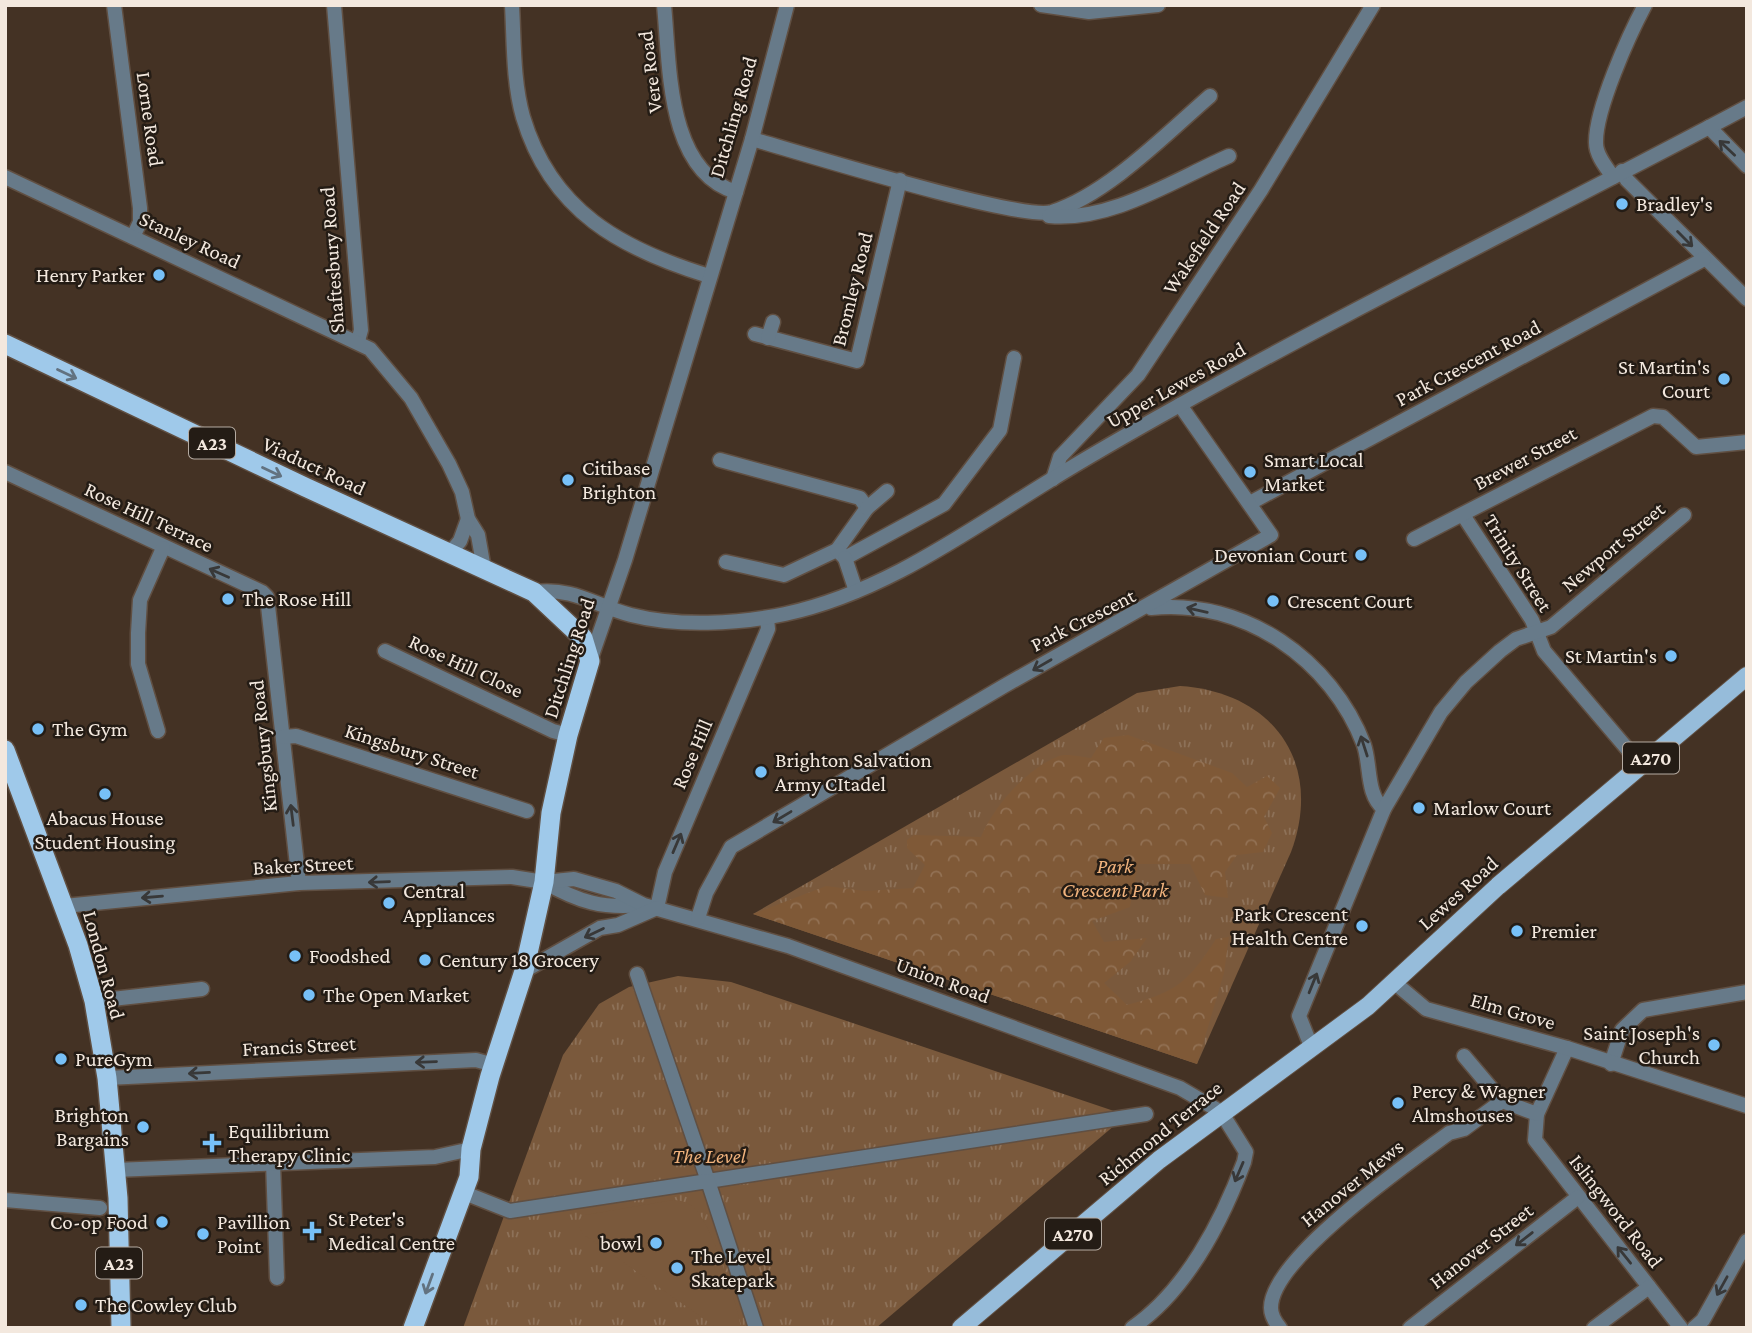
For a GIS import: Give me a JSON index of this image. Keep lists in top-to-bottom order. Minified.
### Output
{"streets":{"highway":["Ditchling Road","A23","Viaduct Road","London Road"],"main road":["A270","Lewes Road","Richmond Terrace"],"street":["Vere Road","Lorne Road","Wakefield Road","Stanley Road","Shaftesbury Road","Bromley Road","Park Crescent Road","Upper Lewes Road","Brewer Street","Rose Hill Terrace","Newport Street","Trinity Street","Park Crescent","Rose Hill Close","Kingsbury Road","Kingsbury Street","Rose Hill","Baker Street","Union Road","Elm Grove","Francis Street","Hanover Mews","Islingword Road","Hanover Street"]},"crossings":[["Vere Road","Ditchling Road"],["Ditchling Road","Upper Lewes Road"],["Ditchling Road","A23"],["Ditchling Road","Viaduct Road"],["Ditchling Road","Rose Hill Close"],["Ditchling Road","Baker Street"],["Ditchling Road","Union Road"],["Ditchling Road","Francis Street"],["Lorne Road","Stanley Road"],["Wakefield Road","Upper Lewes Road"],["Stanley Road","Shaftesbury Road"],["Shaftesbury Road","Viaduct Road"],["Upper Lewes Road","Viaduct Road"],["Upper Lewes Road","Rose Hill"],["A23","Viaduct Road"],["Brewer Street","Trinity Street"],["Rose Hill Terrace","Kingsbury Road"],["Newport Street","Trinity Street"],["Newport Street","Park Crescent"],["Trinity Street","A270"],["Trinity Street","Lewes Road"],["Park Crescent","Union Road"],["Kingsbury Road","Kingsbury Street"],["Kingsbury Road","Baker Street"],["Rose Hill","Union Road"],["A270","Lewes Road"],["Baker Street","London Road"],["Baker Street","Union Road"],["Lewes Road","Elm Grove"],["Lewes Road","Richmond Terrace"],["London Road","Francis Street"],["Union Road","Richmond Terrace"],["Elm Grove","Richmond Terrace"],["Islingword Road","Hanover Street"]],"one_way":["Viaduct Road","Rose Hill Terrace","Kingsbury Road","Rose Hill","Baker Street","Islingword Road"],"parks":["Park Crescent Park","The Level"],"places":{"other":["Bradley's","Henry Parker","St Martin's Court","Smart Local Market","Citibase Brighton","Devonian Court","The Rose Hill","Crescent Court","St Martin's","The Gym","Brighton Salvation Army CItadel","Abacus House Student Housing","Marlow Court","Central Appliances","Park Crescent Health Centre","Premier","Foodshed","Century 18 Grocery","The Open Market","Saint Joseph's Church","PureGym","Percy & Wagner Almshouses","Brighton Bargains","Co-op Food","Pavillion Point","bowl","The Level Skatepark","The Cowley Club"],"health":["Equilibrium Therapy Clinic","St Peter's Medical Centre"]}}
